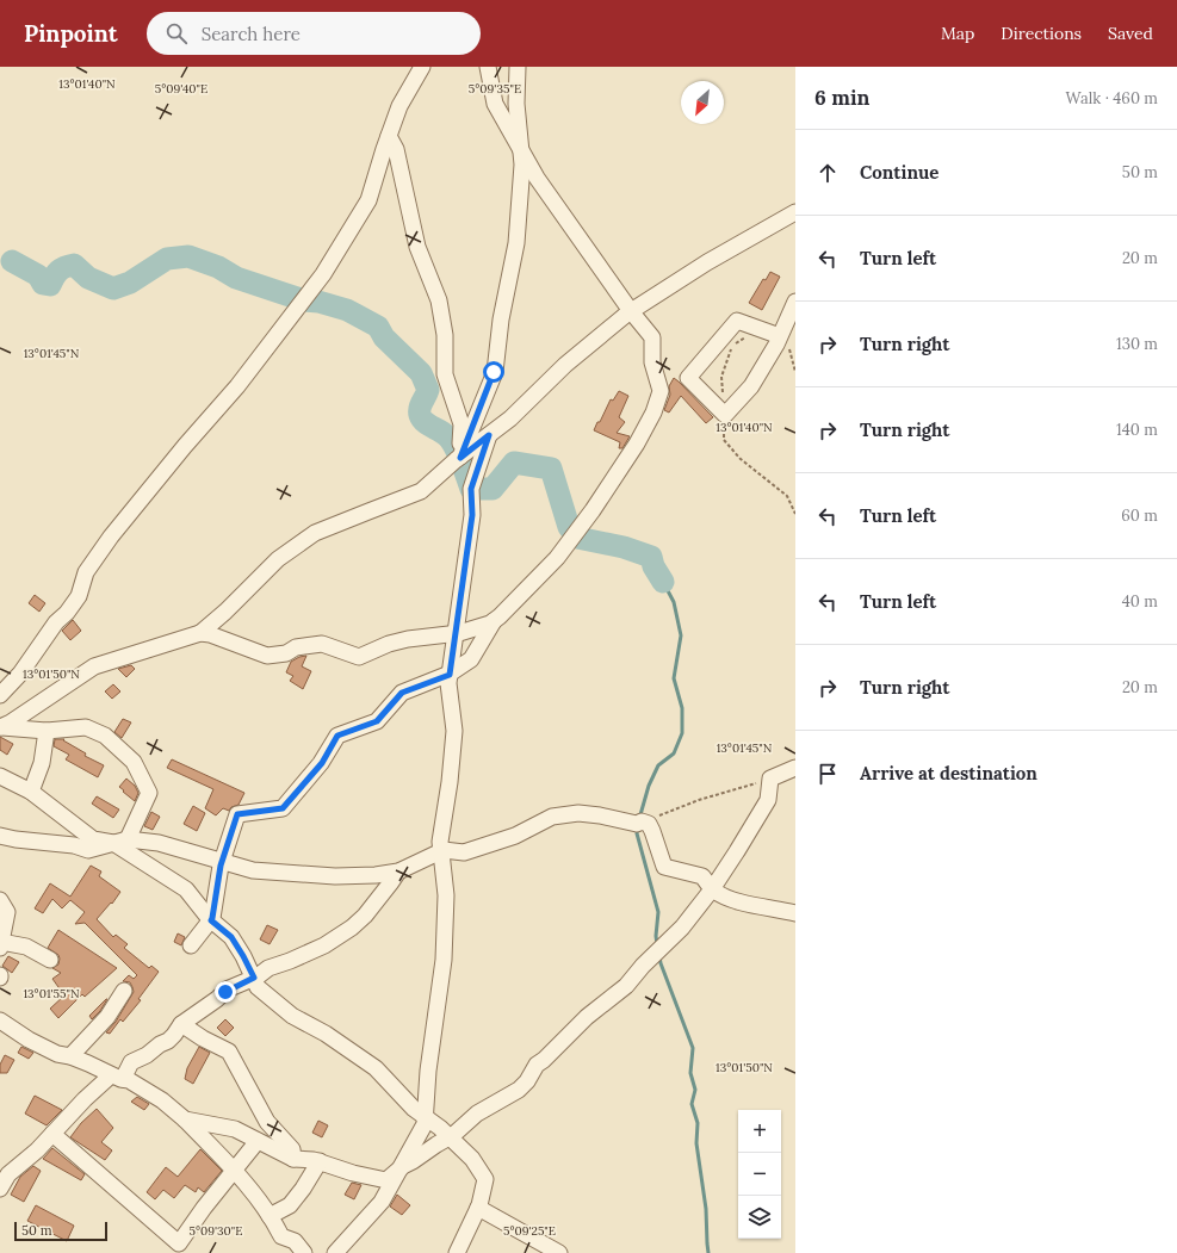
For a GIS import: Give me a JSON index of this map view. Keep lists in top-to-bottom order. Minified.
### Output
{"scale_bar":"50 m","north":"bottom left","page":{"header":"Pinpoint","search":"Search here","nav":["Map","Directions","Saved"],"heading":["6 min","Walk · 460 m"],"list":[["Continue","50 m"],["Turn left","20 m"],["Turn right","130 m"],["Turn right","140 m"],["Turn left","60 m"],["Turn left","40 m"],["Turn right","20 m"],"Arrive at destination"],"map_buttons":["+","−"],"scale":"50 m"},"coordinates":["13°01'40\"N","5°09'40\"E","5°09'35\"E","13°01'45\"N","13°01'50\"N","13°01'55\"N","5°09'30\"E","5°09'25\"E"]}
